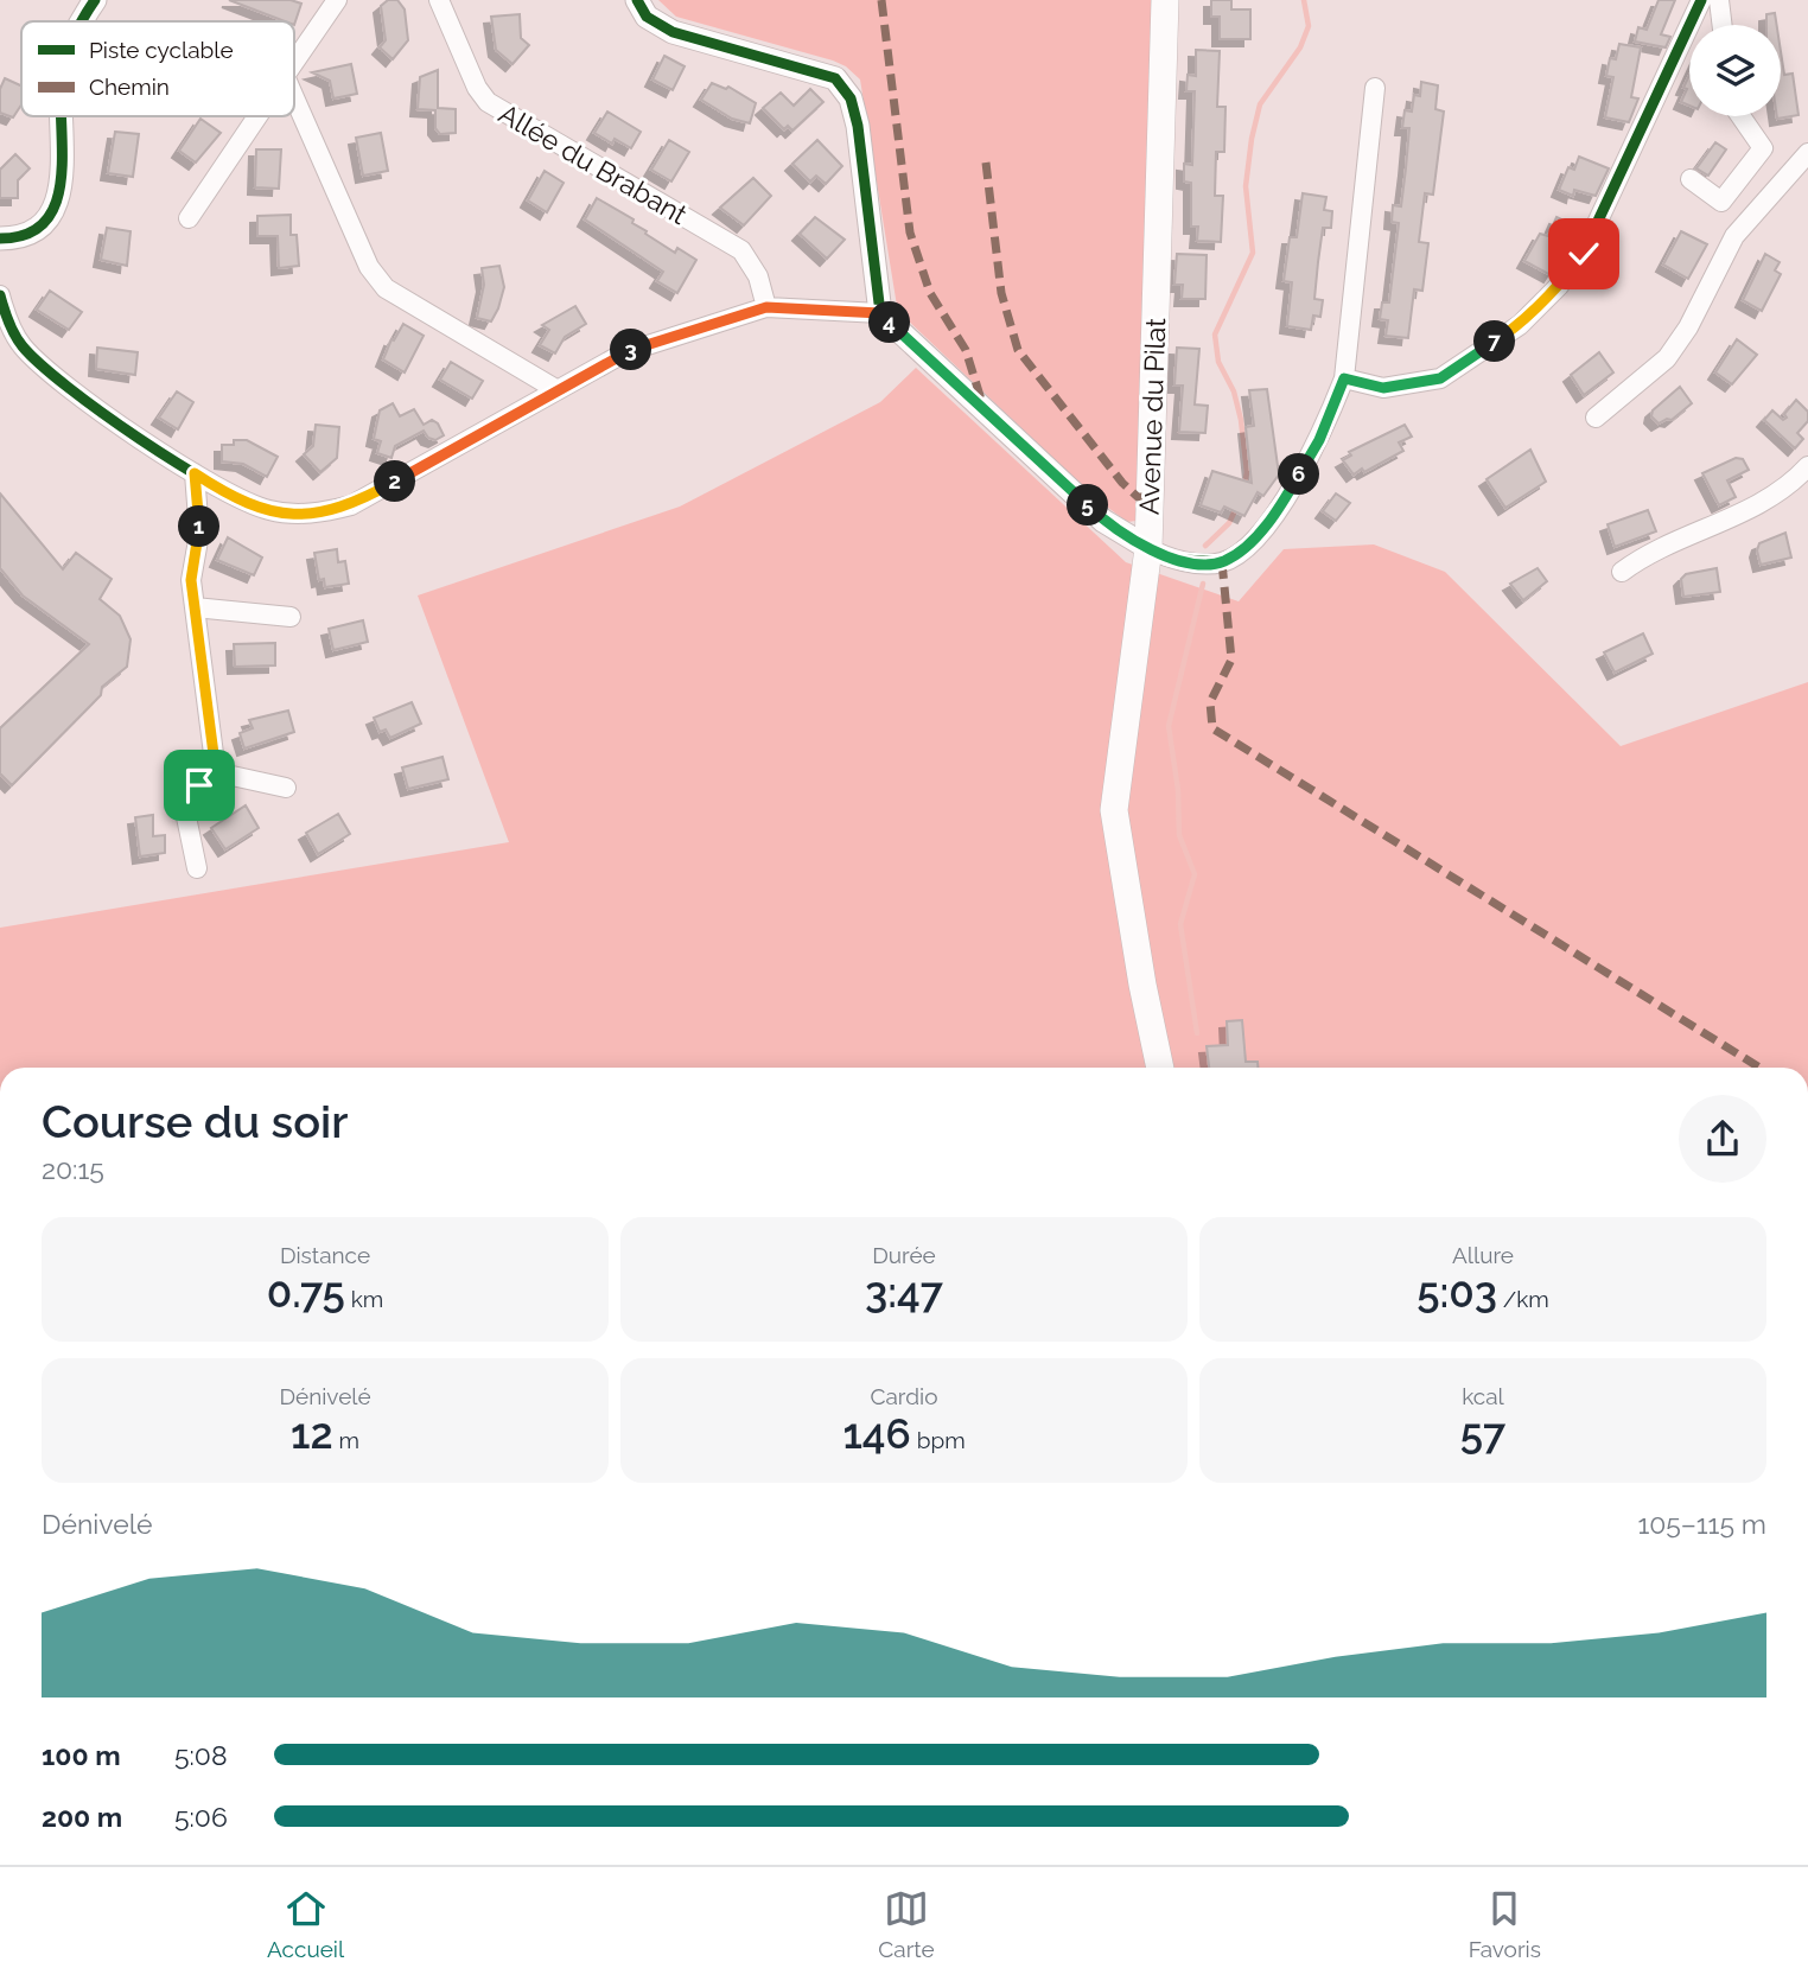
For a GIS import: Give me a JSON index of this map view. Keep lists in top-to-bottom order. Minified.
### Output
{"streets":{"main road":["Avenue du Pilat"],"street":["Allée du Brabant"]},"legend":["Piste cyclable","Chemin"],"page":{"pins":["4","7","3","6","2","5","1"],"heading":["Course du soir","20:15"],"stats":[["Distance","0.75 km"],["Durée","3:47"],["Allure","5:03 /km"],["Dénivelé","12 m"],["Cardio","146 bpm"],["kcal","57"]],"chart":["Dénivelé","105–115 m"],"list":[{"name":"100 m","note":"5:08"},{"name":"200 m","note":"5:06"}],"tabs":["Accueil","Carte","Favoris"]}}
